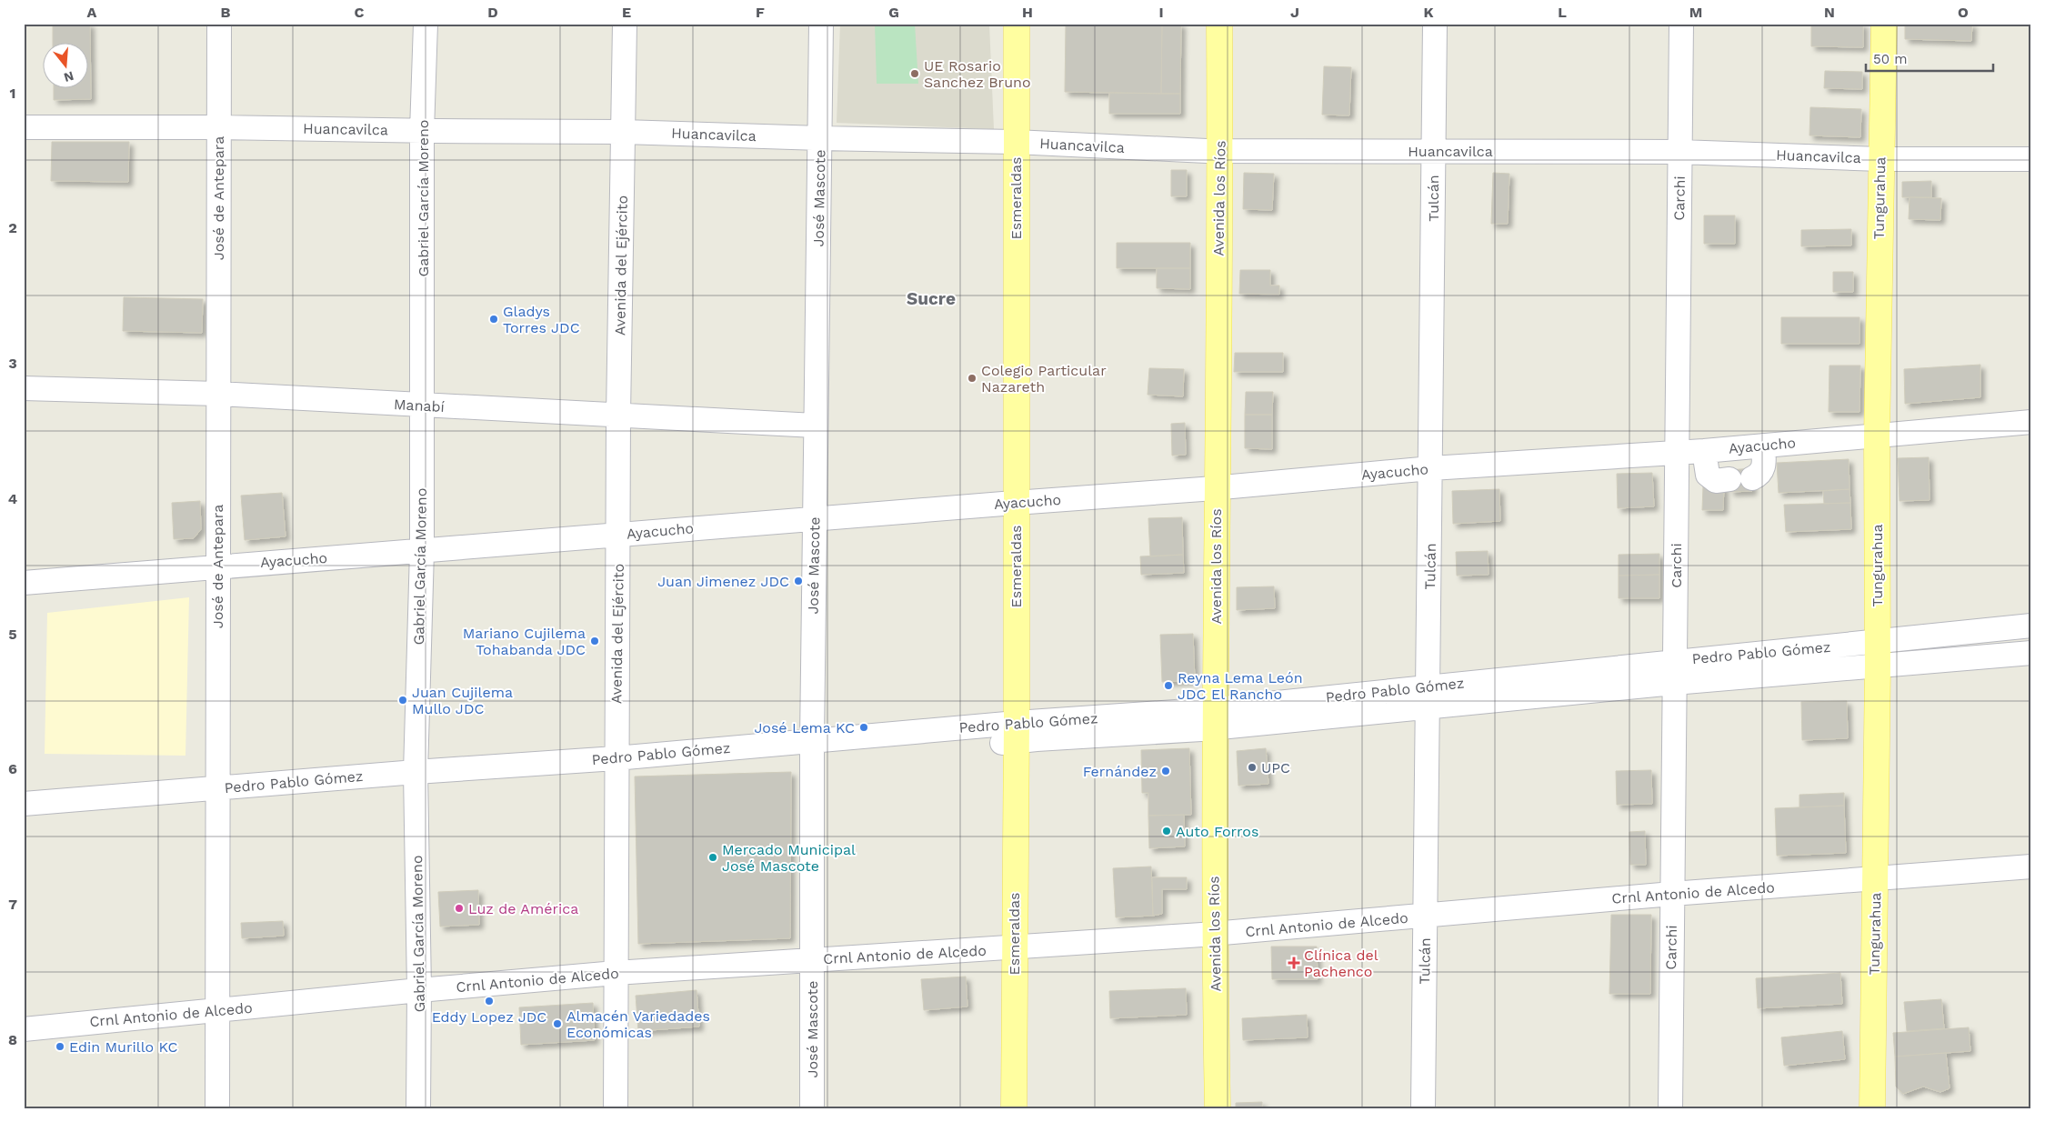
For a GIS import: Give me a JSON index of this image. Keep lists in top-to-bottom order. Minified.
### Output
{"streets":{"main road":["Esmeraldas","Avenida los Ríos","Tungurahua"],"street":["Huancavilca","José de Antepara","Gabriel García Moreno","José Mascote","Tulcán","Carchi","Avenida del Ejército","Manabí","Ayacucho","Pedro Pablo Gómez","Crnl Antonio de Alcedo"]},"crossings":[["Huancavilca","José de Antepara"],["Huancavilca","Gabriel García Moreno"],["Huancavilca","José Mascote"],["Huancavilca","Esmeraldas"],["Huancavilca","Avenida los Ríos"],["Huancavilca","Tulcán"],["Huancavilca","Carchi"],["Huancavilca","Tungurahua"],["Huancavilca","Avenida del Ejército"],["José de Antepara","Manabí"],["José de Antepara","Ayacucho"],["José de Antepara","Pedro Pablo Gómez"],["José de Antepara","Crnl Antonio de Alcedo"],["Gabriel García Moreno","Manabí"],["Gabriel García Moreno","Ayacucho"],["Gabriel García Moreno","Pedro Pablo Gómez"],["Gabriel García Moreno","Crnl Antonio de Alcedo"],["José Mascote","Manabí"],["José Mascote","Ayacucho"],["José Mascote","Pedro Pablo Gómez"],["José Mascote","Crnl Antonio de Alcedo"],["Esmeraldas","Ayacucho"],["Esmeraldas","Pedro Pablo Gómez"],["Esmeraldas","Crnl Antonio de Alcedo"],["Avenida los Ríos","Ayacucho"],["Avenida los Ríos","Pedro Pablo Gómez"],["Avenida los Ríos","Crnl Antonio de Alcedo"],["Tulcán","Ayacucho"],["Tulcán","Pedro Pablo Gómez"],["Tulcán","Crnl Antonio de Alcedo"],["Carchi","Ayacucho"],["Carchi","Pedro Pablo Gómez"],["Carchi","Crnl Antonio de Alcedo"],["Tungurahua","Ayacucho"],["Tungurahua","Pedro Pablo Gómez"],["Tungurahua","Crnl Antonio de Alcedo"],["Avenida del Ejército","Manabí"],["Avenida del Ejército","Ayacucho"],["Avenida del Ejército","Pedro Pablo Gómez"],["Avenida del Ejército","Crnl Antonio de Alcedo"]],"districts":["Sucre"],"places":{"other":["UE Rosario Sanchez Bruno","Gladys Torres JDC","Colegio Particular Nazareth","Juan Jimenez JDC","Mariano Cujilema Tohabanda JDC","Reyna Lema León JDC El Rancho","Juan Cujilema Mullo JDC","José Lema KC","UPC","Fernández","Auto Forros","Mercado Municipal José Mascote","Luz de América","Eddy Lopez JDC","Almacén Variedades Económicas","Edin Murillo KC"],"health":["Clínica del Pachenco"]},"scale_bar":"50 m","north":"bottom","grid":{"columns":["A","B","C","D","E","F","G","H","I","J","K","L","M","N","O"],"rows":["1","2","3","4","5","6","7","8"]}}
